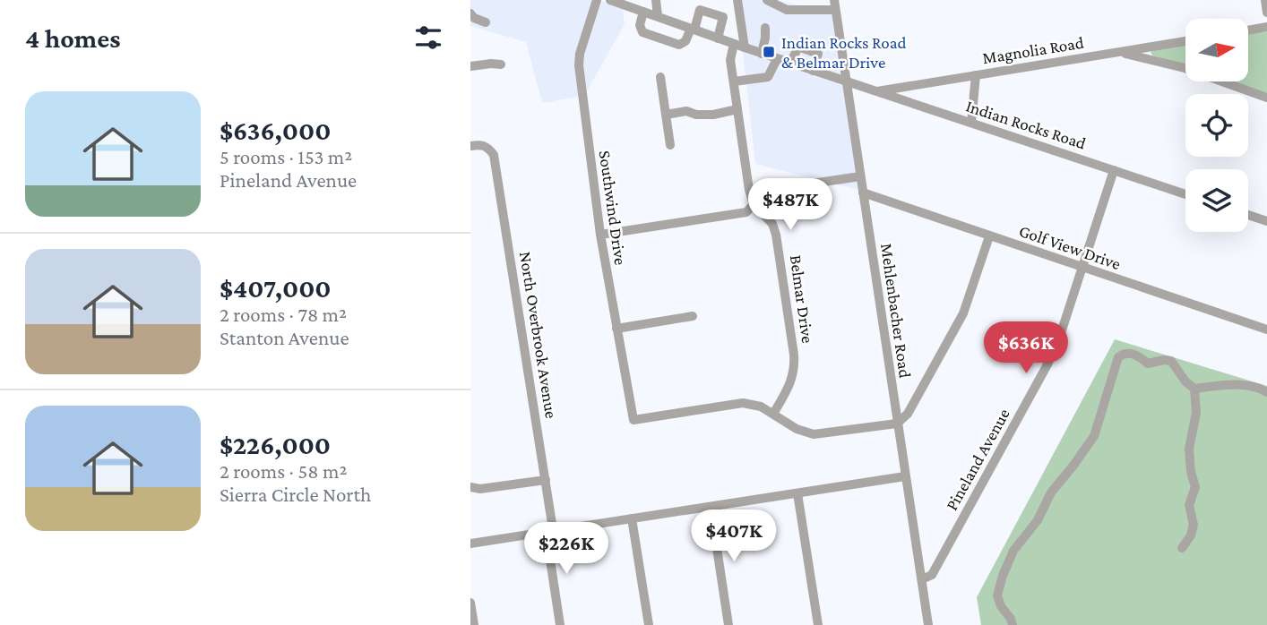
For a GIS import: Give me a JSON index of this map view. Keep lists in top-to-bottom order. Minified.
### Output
{"streets":{"street":["Magnolia Road","Indian Rocks Road","Southwind Drive","Golf View Drive","Belmar Drive","Mehlenbacher Road","North Overbrook Avenue","Pineland Avenue"]},"crossings":[["Magnolia Road","Indian Rocks Road"],["Indian Rocks Road","Belmar Drive"],["Indian Rocks Road","Mehlenbacher Road"],["Indian Rocks Road","Pineland Avenue"],["Southwind Drive","Belmar Drive"],["Golf View Drive","Mehlenbacher Road"],["Golf View Drive","Pineland Avenue"],["Mehlenbacher Road","Pineland Avenue"]],"places":{"transit":["Indian Rocks Road & Belmar Drive"]},"north":"right","page":{"heading":"4 homes","list":[{"name":"$636,000","note":"5 rooms · 153 m² · Pineland Avenue"},{"name":"$407,000","note":"2 rooms · 78 m² · Stanton Avenue"},{"name":"$226,000","note":"2 rooms · 58 m² · Sierra Circle North"}],"price":["$487K","$636K","$407K","$226K"]}}
